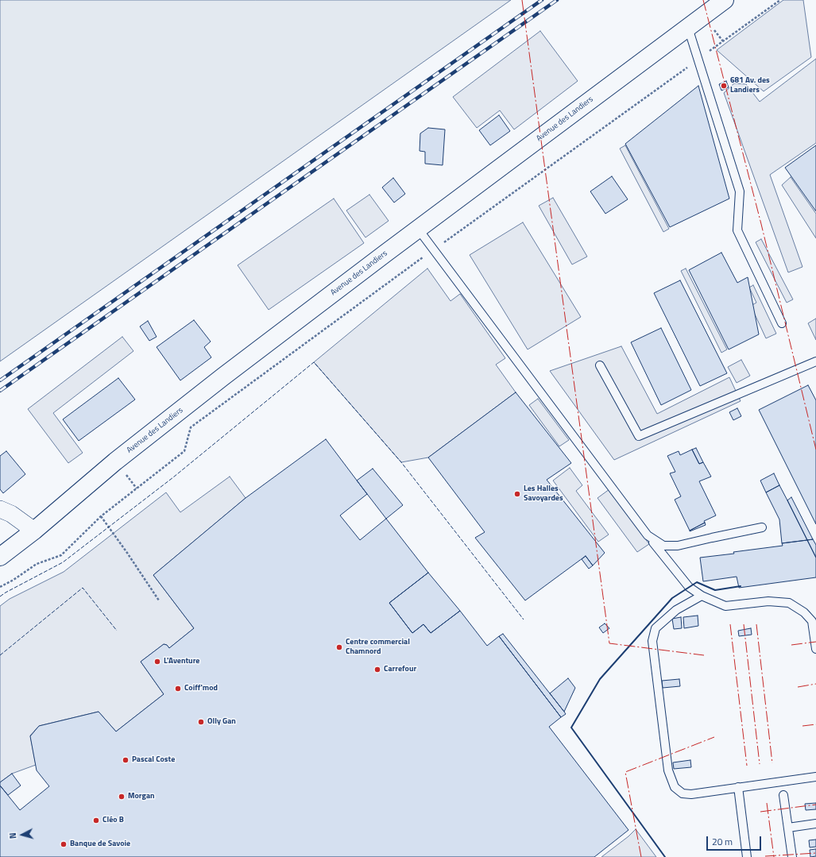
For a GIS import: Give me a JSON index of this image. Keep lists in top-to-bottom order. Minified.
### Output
{"streets":{"main road":["Avenue des Landiers"]},"places":["681 Av. des Landiers","Les Halles Savoyardes","Centre commercial Chamnord","L'Aventure","Carrefour","Coiff'mod","Olly Gan","Pascal Coste","Morgan","Cléo B","Banque de Savoie"],"scale_bar":"20 m","north":"left"}
